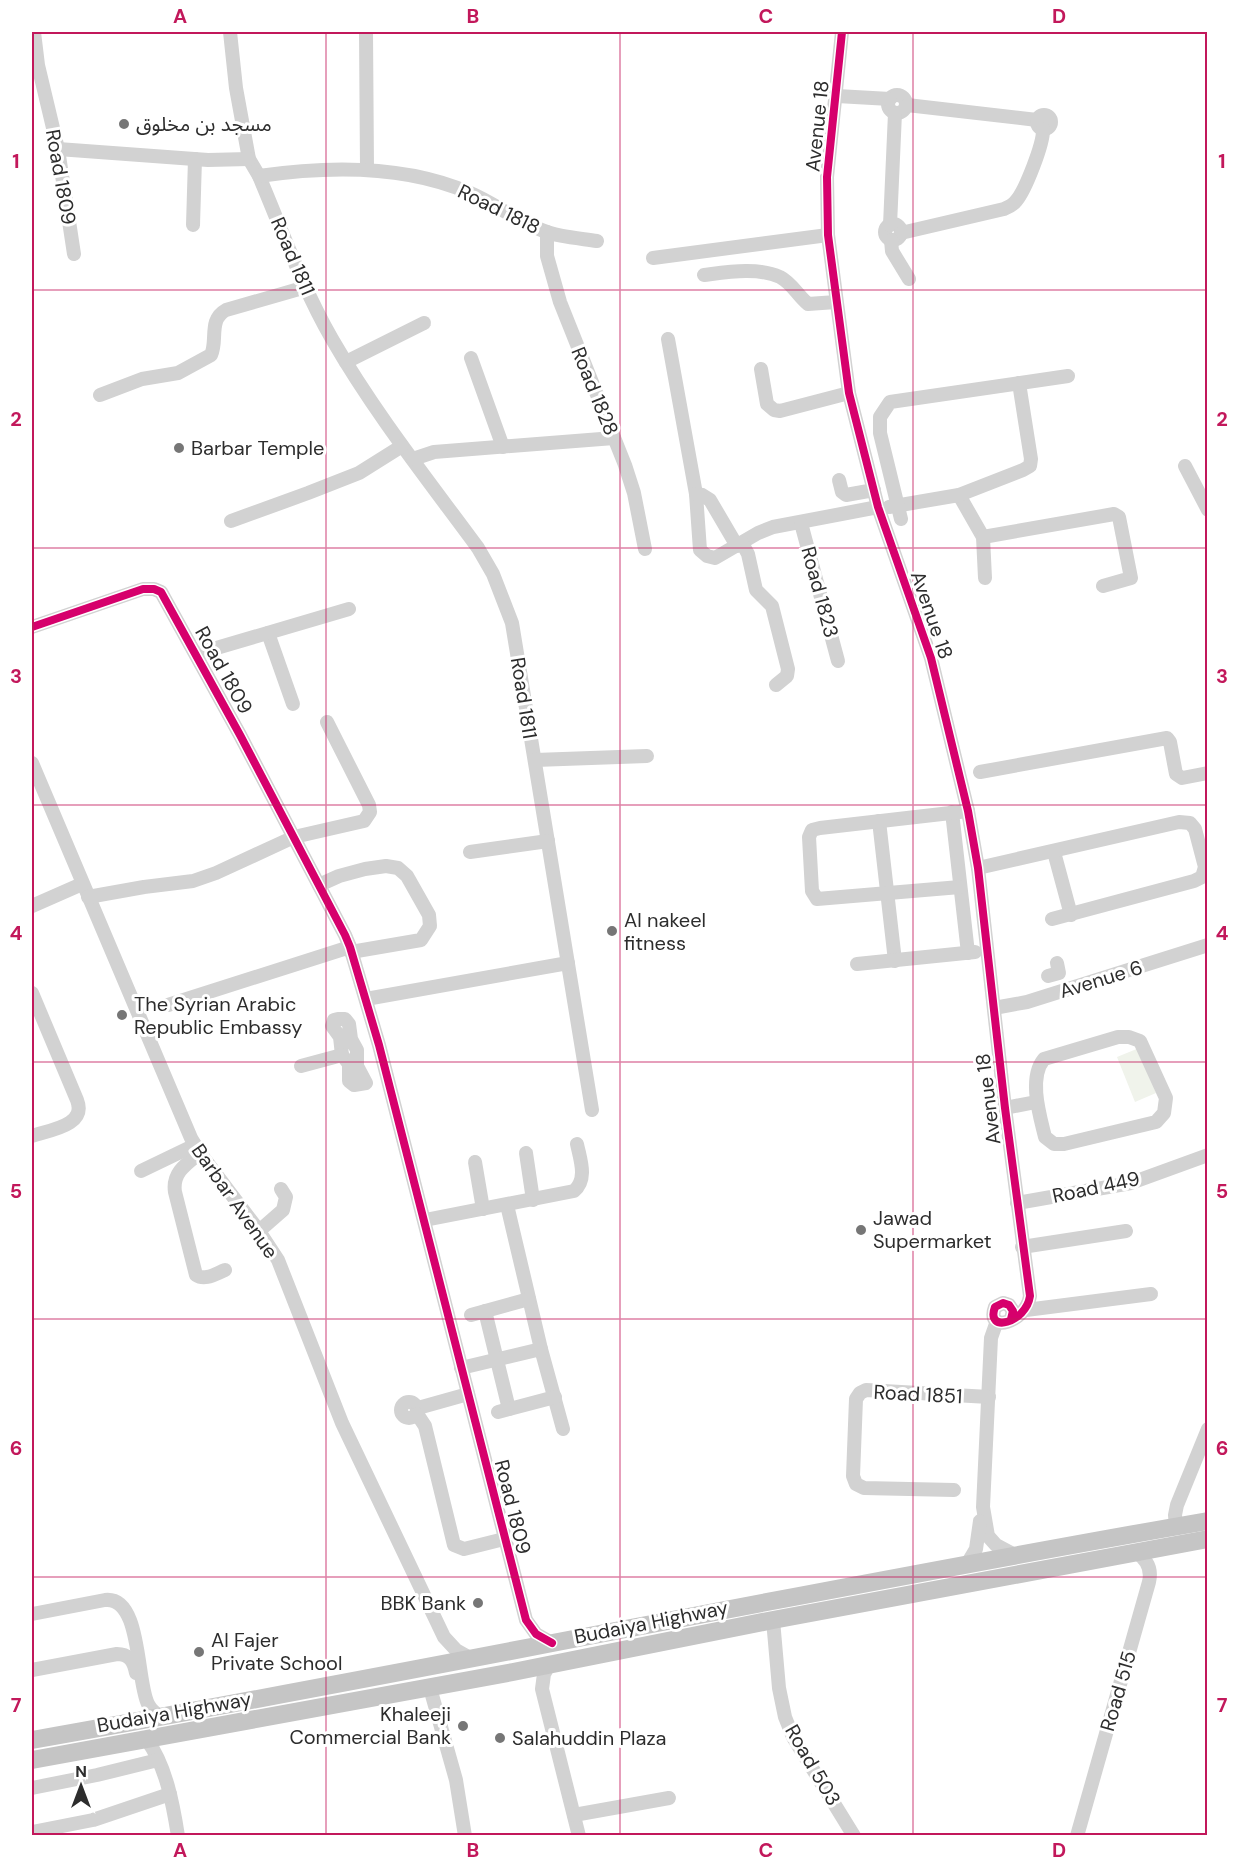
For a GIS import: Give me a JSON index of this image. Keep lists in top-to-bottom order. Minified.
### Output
{"streets":{"main road":["Budaiya Highway"],"street":["Avenue 18","Road 1809","Road 1818","Road 1811","Road 1828","Road 1823","Avenue 6","Road 449","Barbar Avenue","Road 1851","Road 515","Road 503"]},"crossings":[["Avenue 18","Avenue 6"],["Avenue 18","Road 449"],["Road 1809","Budaiya Highway"],["Road 1818","Road 1811"],["Road 1818","Road 1828"],["Barbar Avenue","Budaiya Highway"],["Budaiya Highway","Road 515"],["Budaiya Highway","Road 503"]],"places":["مسجد بن مخلوق","Barbar Temple","Al nakeel fitness","The Syrian Arabic Republic Embassy","Jawad Supermarket","BBK Bank","Al Fajer Private School","Khaleeji Commercial Bank","Salahuddin Plaza"],"north":"top","grid":{"columns":["A","B","C","D"],"rows":["1","2","3","4","5","6","7"]}}
